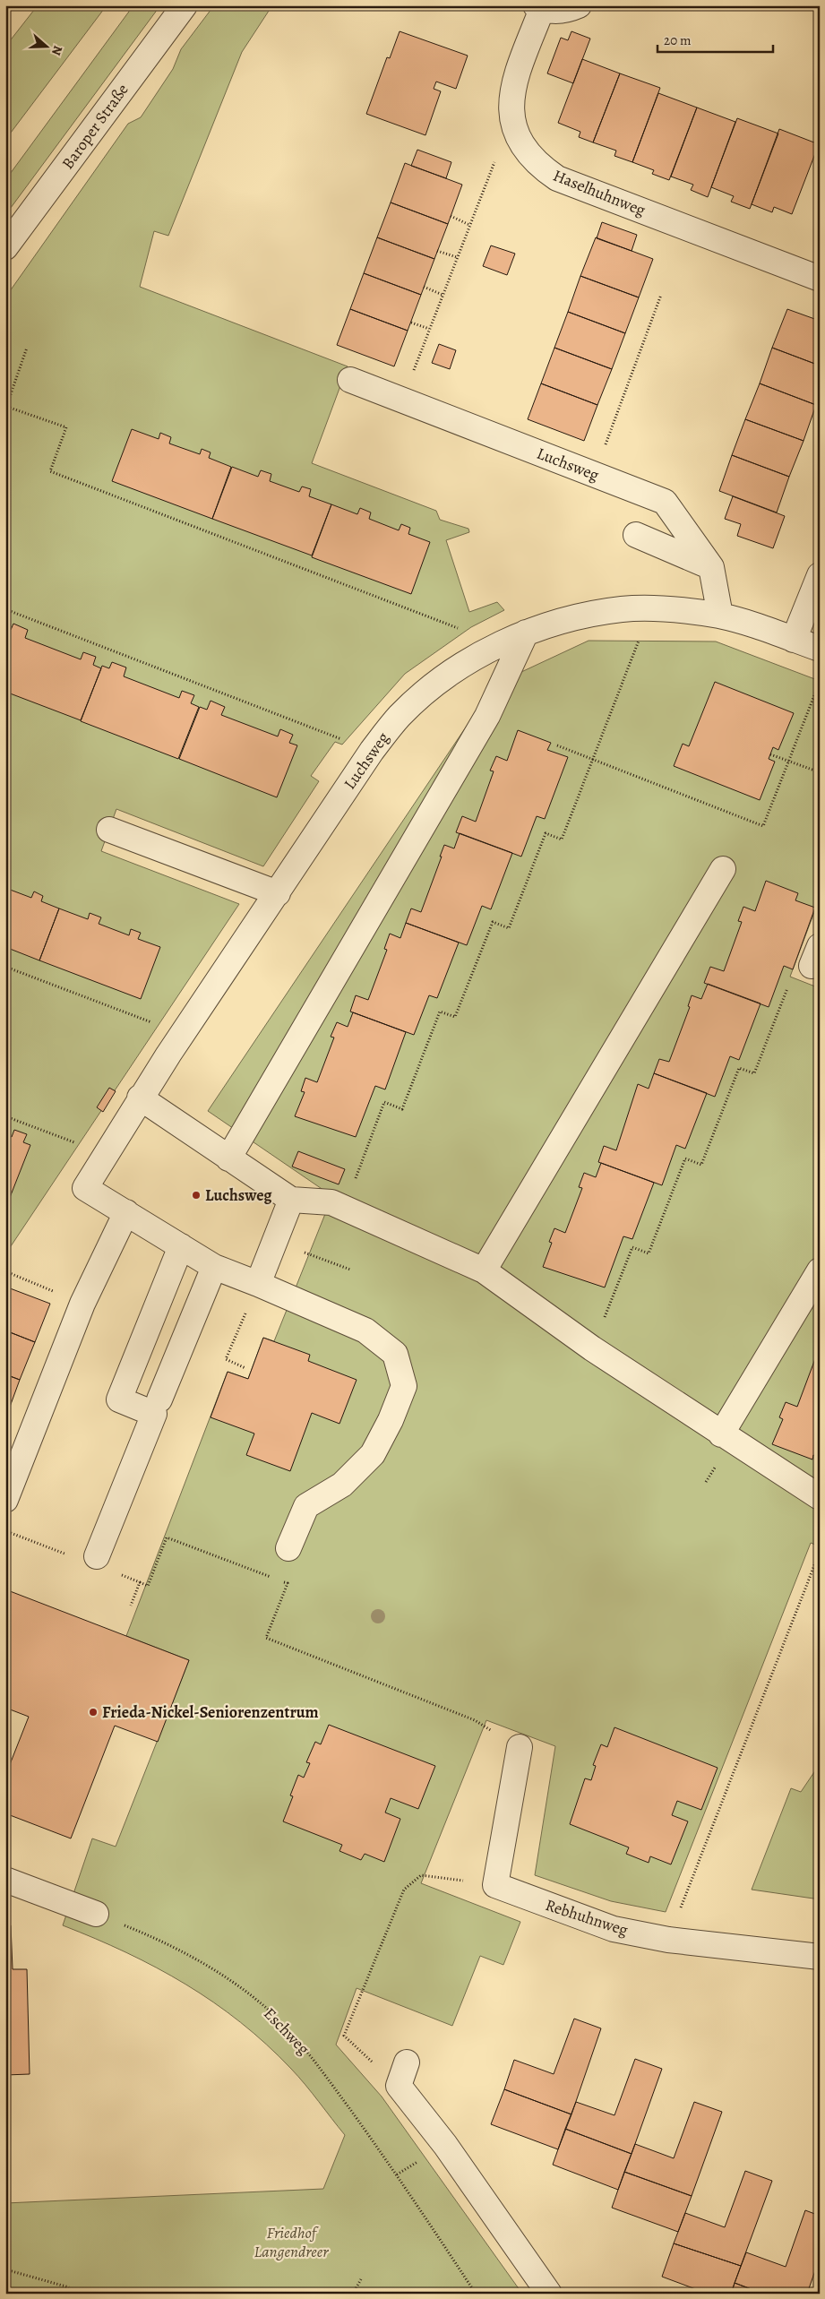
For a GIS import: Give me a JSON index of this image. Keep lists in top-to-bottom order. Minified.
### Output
{"streets":{"street":["Baroper Straße","Haselhuhnweg","Luchsweg","Rebhuhnweg"],"path":["Eschweg"]},"parks":["Friedhof Langendreer"],"places":["Luchsweg","Frieda-Nickel-Seniorenzentrum"],"scale_bar":"20 m","north":"right"}
